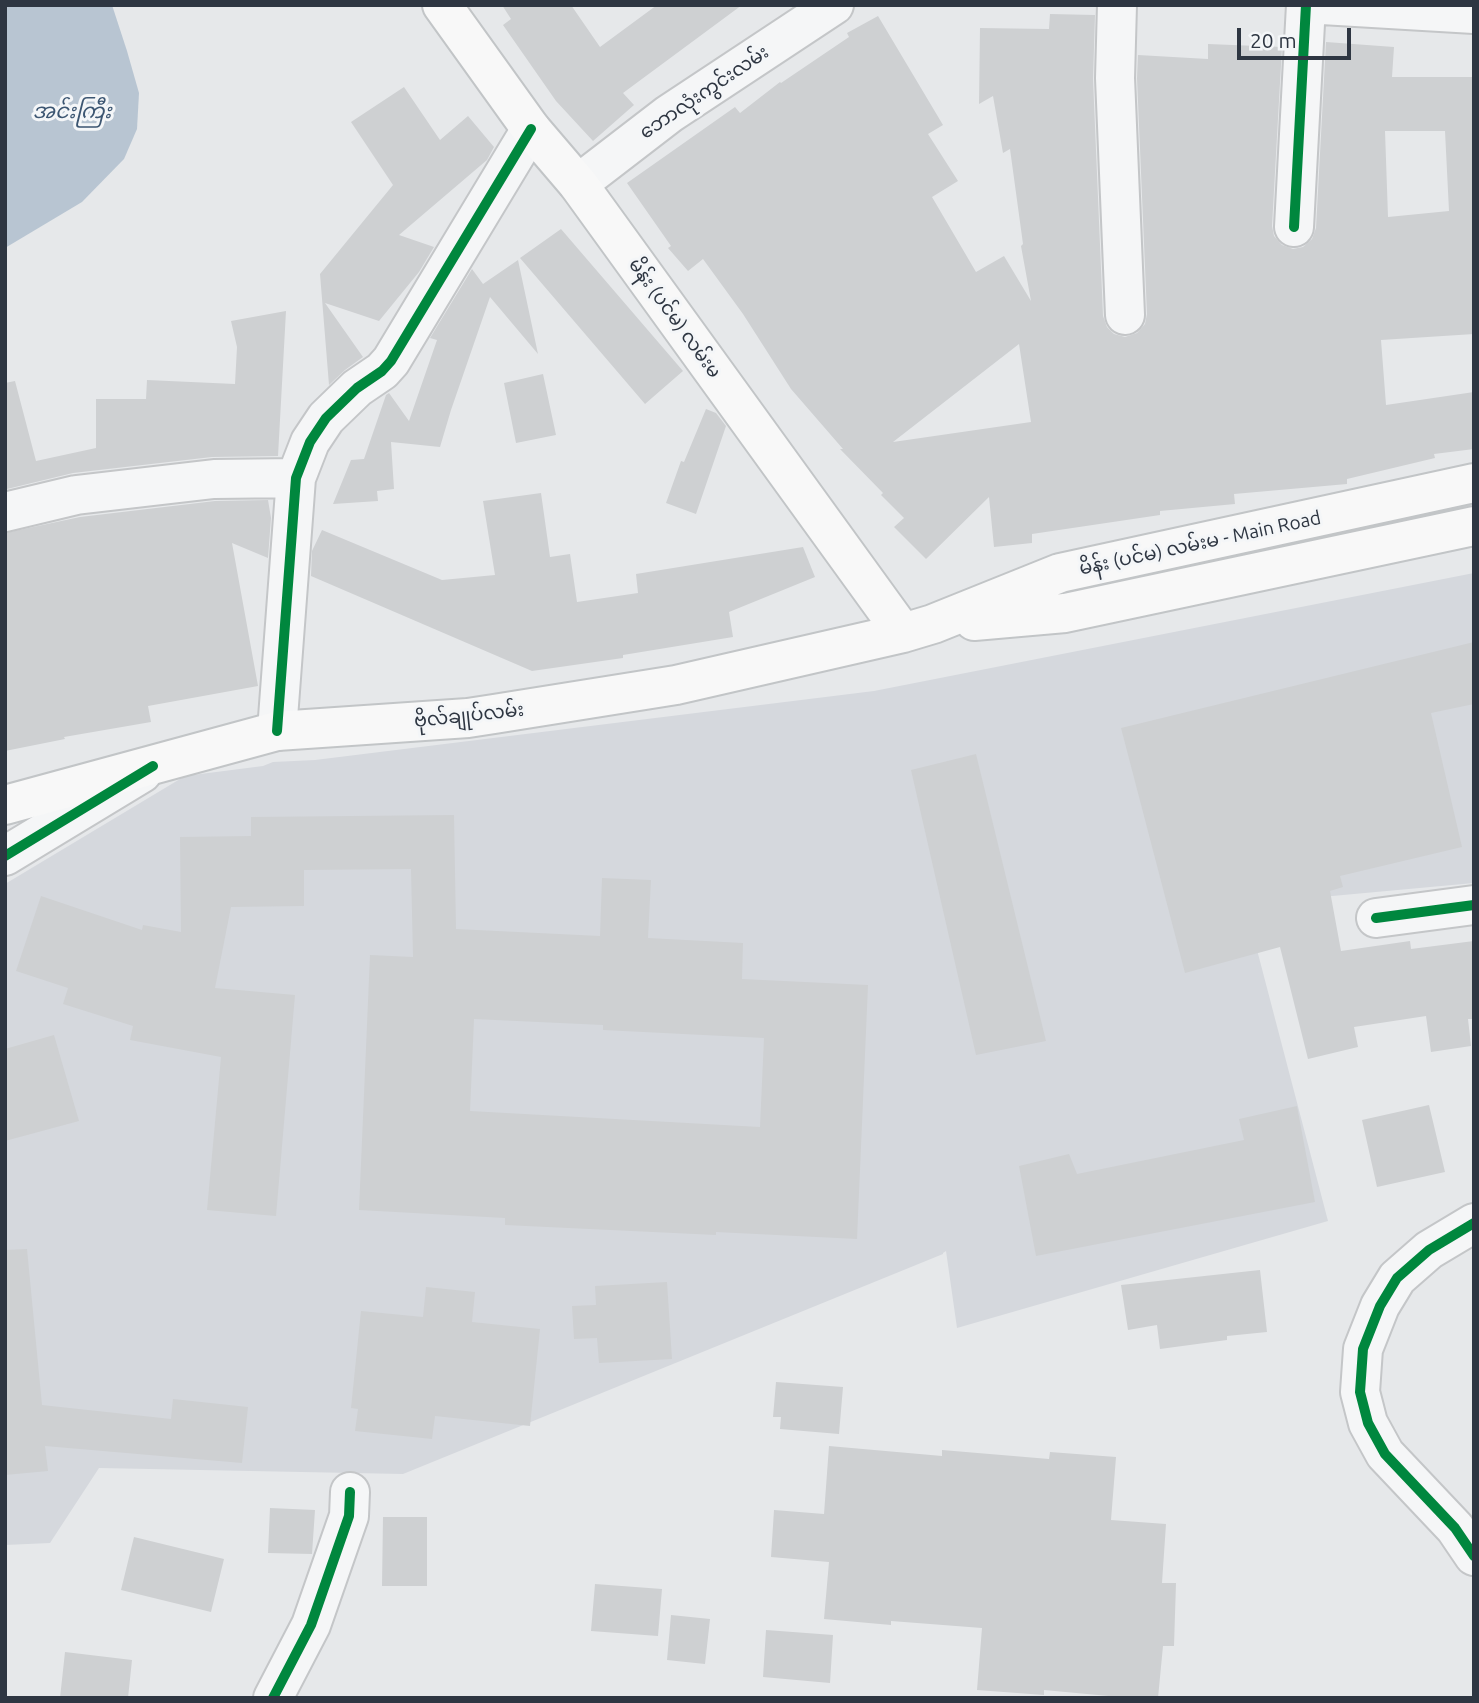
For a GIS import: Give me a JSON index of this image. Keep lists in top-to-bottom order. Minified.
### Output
{"streets":{"main road":["မိန်း (ပင်မ) လမ်းမ","မိန်း (ပင်မ) လမ်းမ - Main Road","ဗိုလ်‌ချုပ်‌လမ်း"],"street":["‌ဘောလုံးကွင်းလမ်း"]},"crossings":[["‌ဘောလုံးကွင်းလမ်း","မိန်း (ပင်မ) လမ်းမ"],["မိန်း (ပင်မ) လမ်းမ","မိန်း (ပင်မ) လမ်းမ - Main Road"],["မိန်း (ပင်မ) လမ်းမ","ဗိုလ်‌ချုပ်‌လမ်း"],["မိန်း (ပင်မ) လမ်းမ - Main Road","ဗိုလ်‌ချုပ်‌လမ်း"]],"water":["အင်းကြီး"],"scale_bar":"20 m"}
